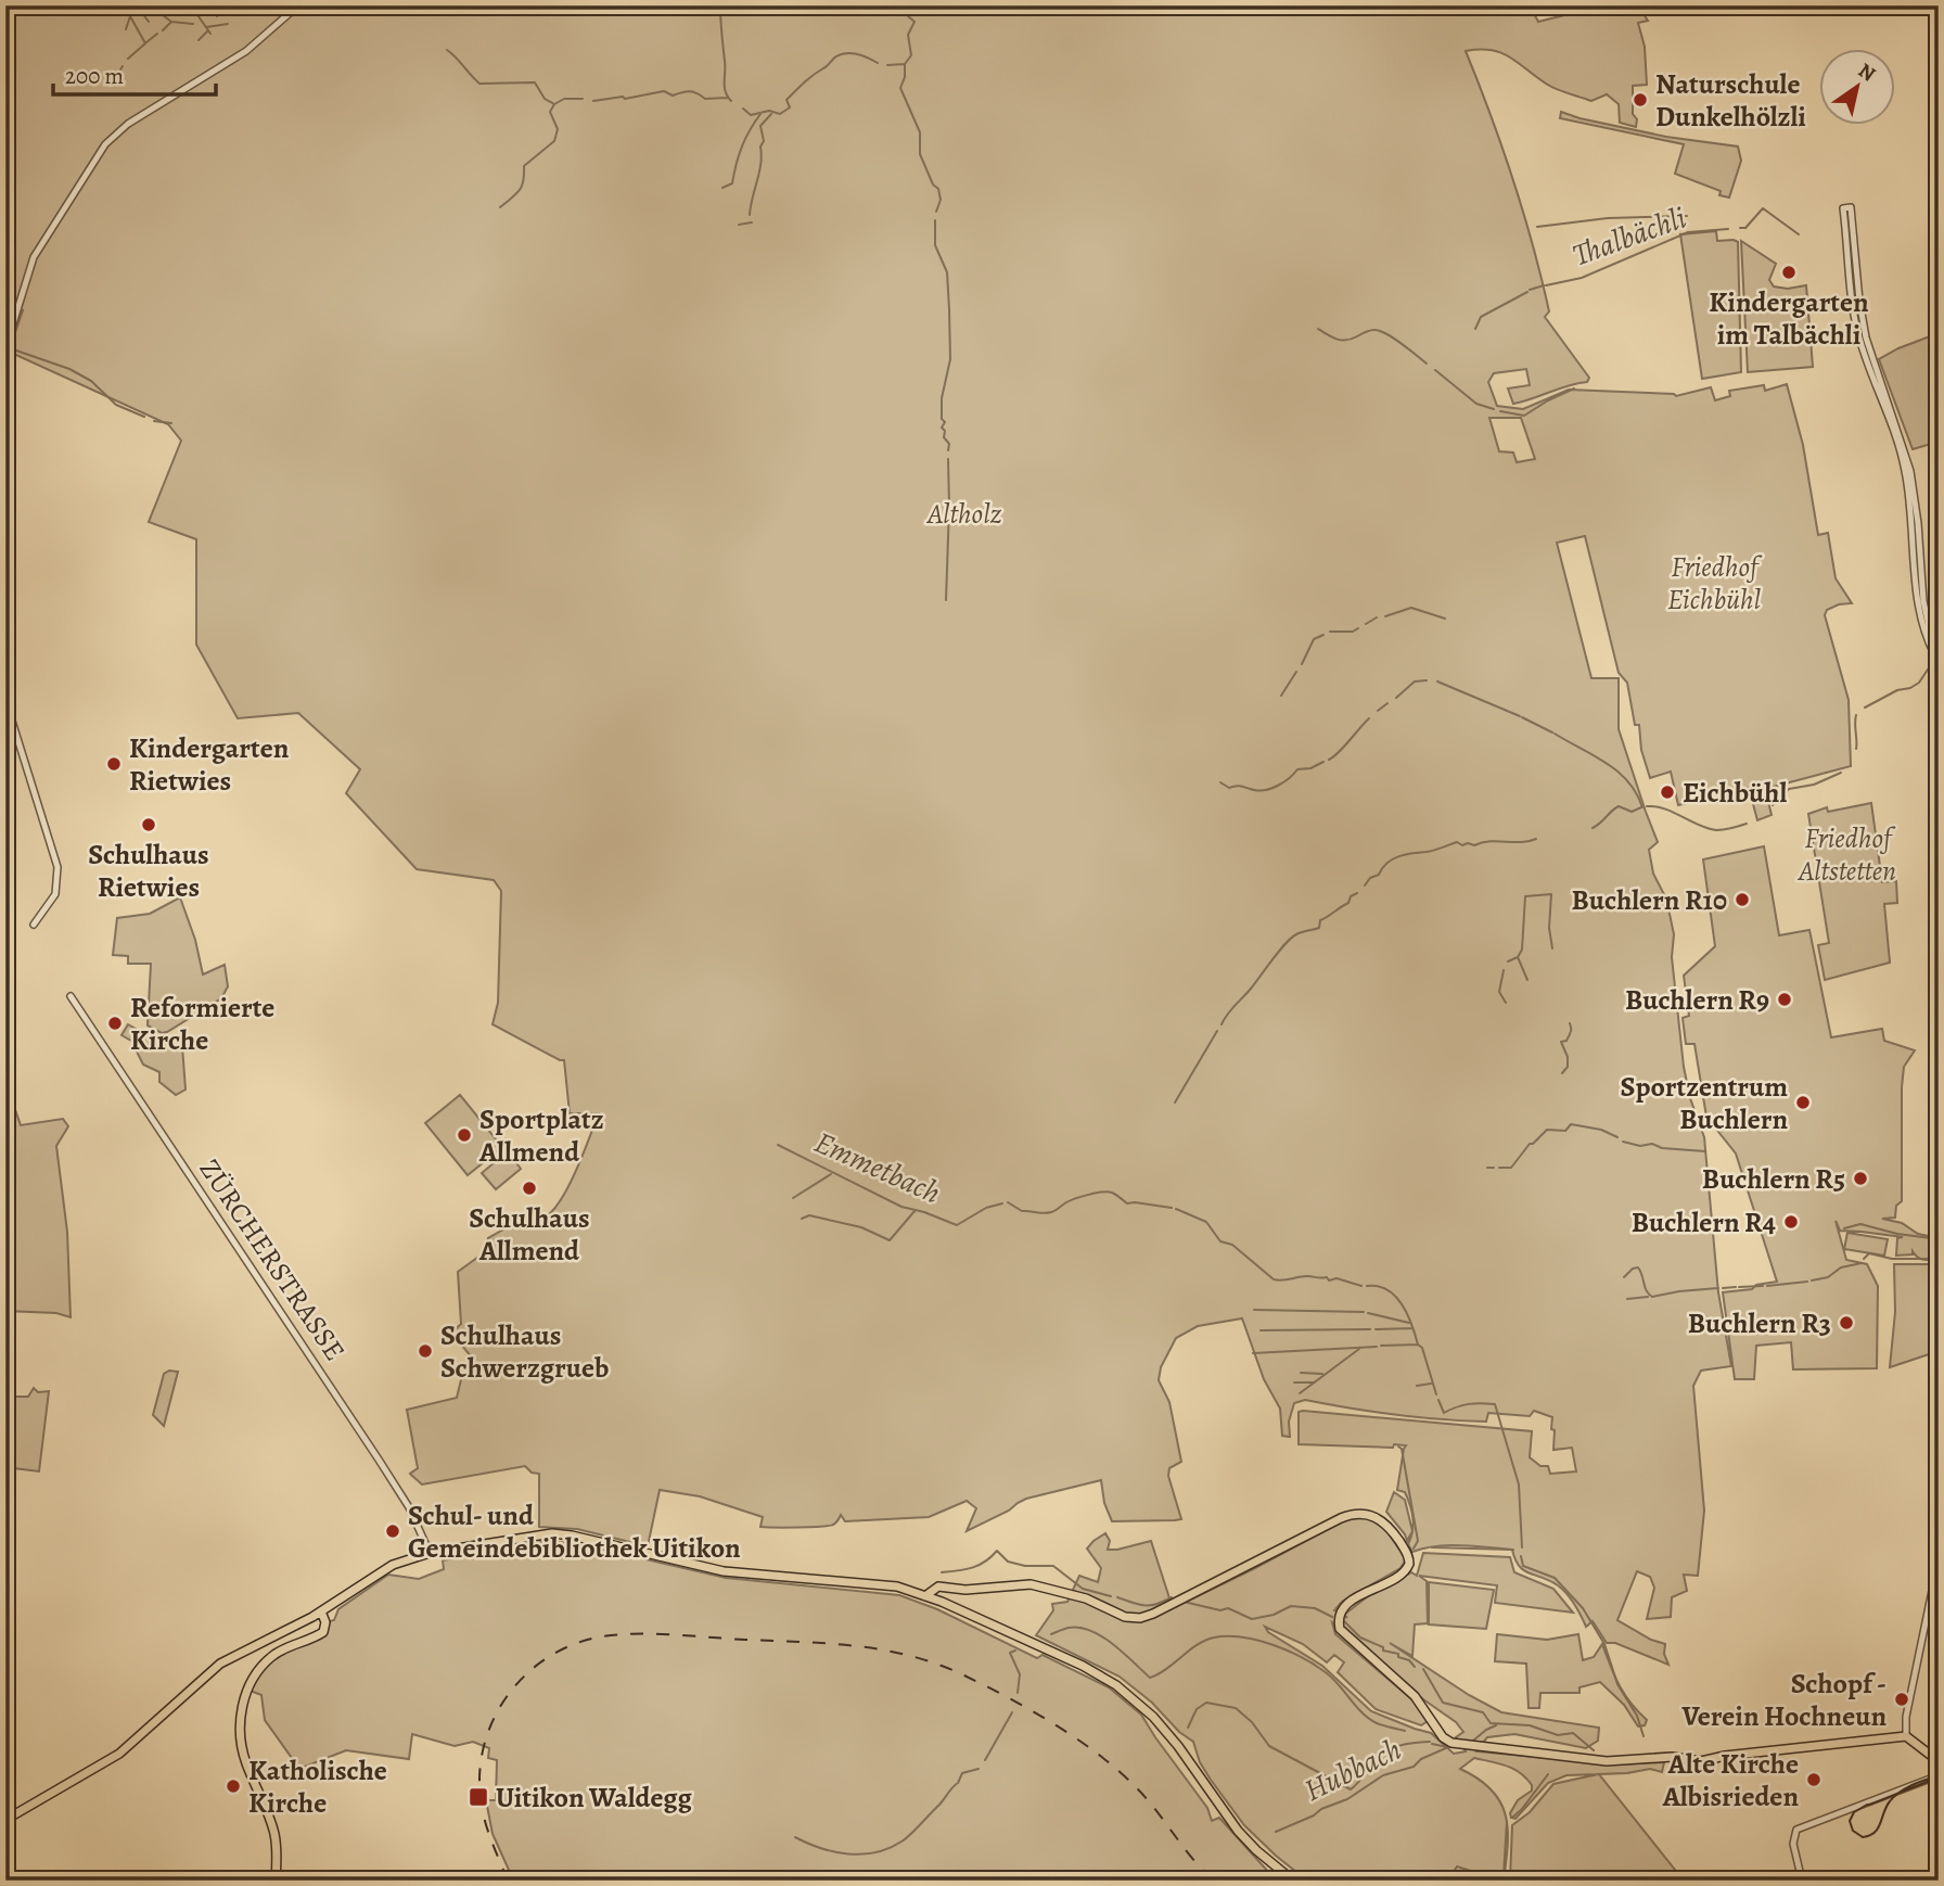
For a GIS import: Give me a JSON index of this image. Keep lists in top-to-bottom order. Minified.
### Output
{"streets":{"street":["ZÜRCHERSTRASSE"]},"water":["Thalbächli","Emmetbach","Hubbach"],"parks":["Altholz","Friedhof Eichbühl","Friedhof Altstetten"],"places":{"other":["Naturschule Dunkelhölzli","Kindergarten im Talbächli","Kindergarten Rietwies","Eichbühl","Schulhaus Rietwies","Buchlern R10","Buchlern R9","Reformierte Kirche","Sportzentrum Buchlern","Sportplatz Allmend","Buchlern R5","Schulhaus Allmend","Buchlern R4","Buchlern R3","Schulhaus Schwerzgrueb","Schul- und Gemeindebibliothek Uitikon","Schopf - Verein Hochneun","Alte Kirche Albisrieden","Katholische Kirche"],"transit":["Uitikon Waldegg"]},"scale_bar":"200 m","north":"top right"}
